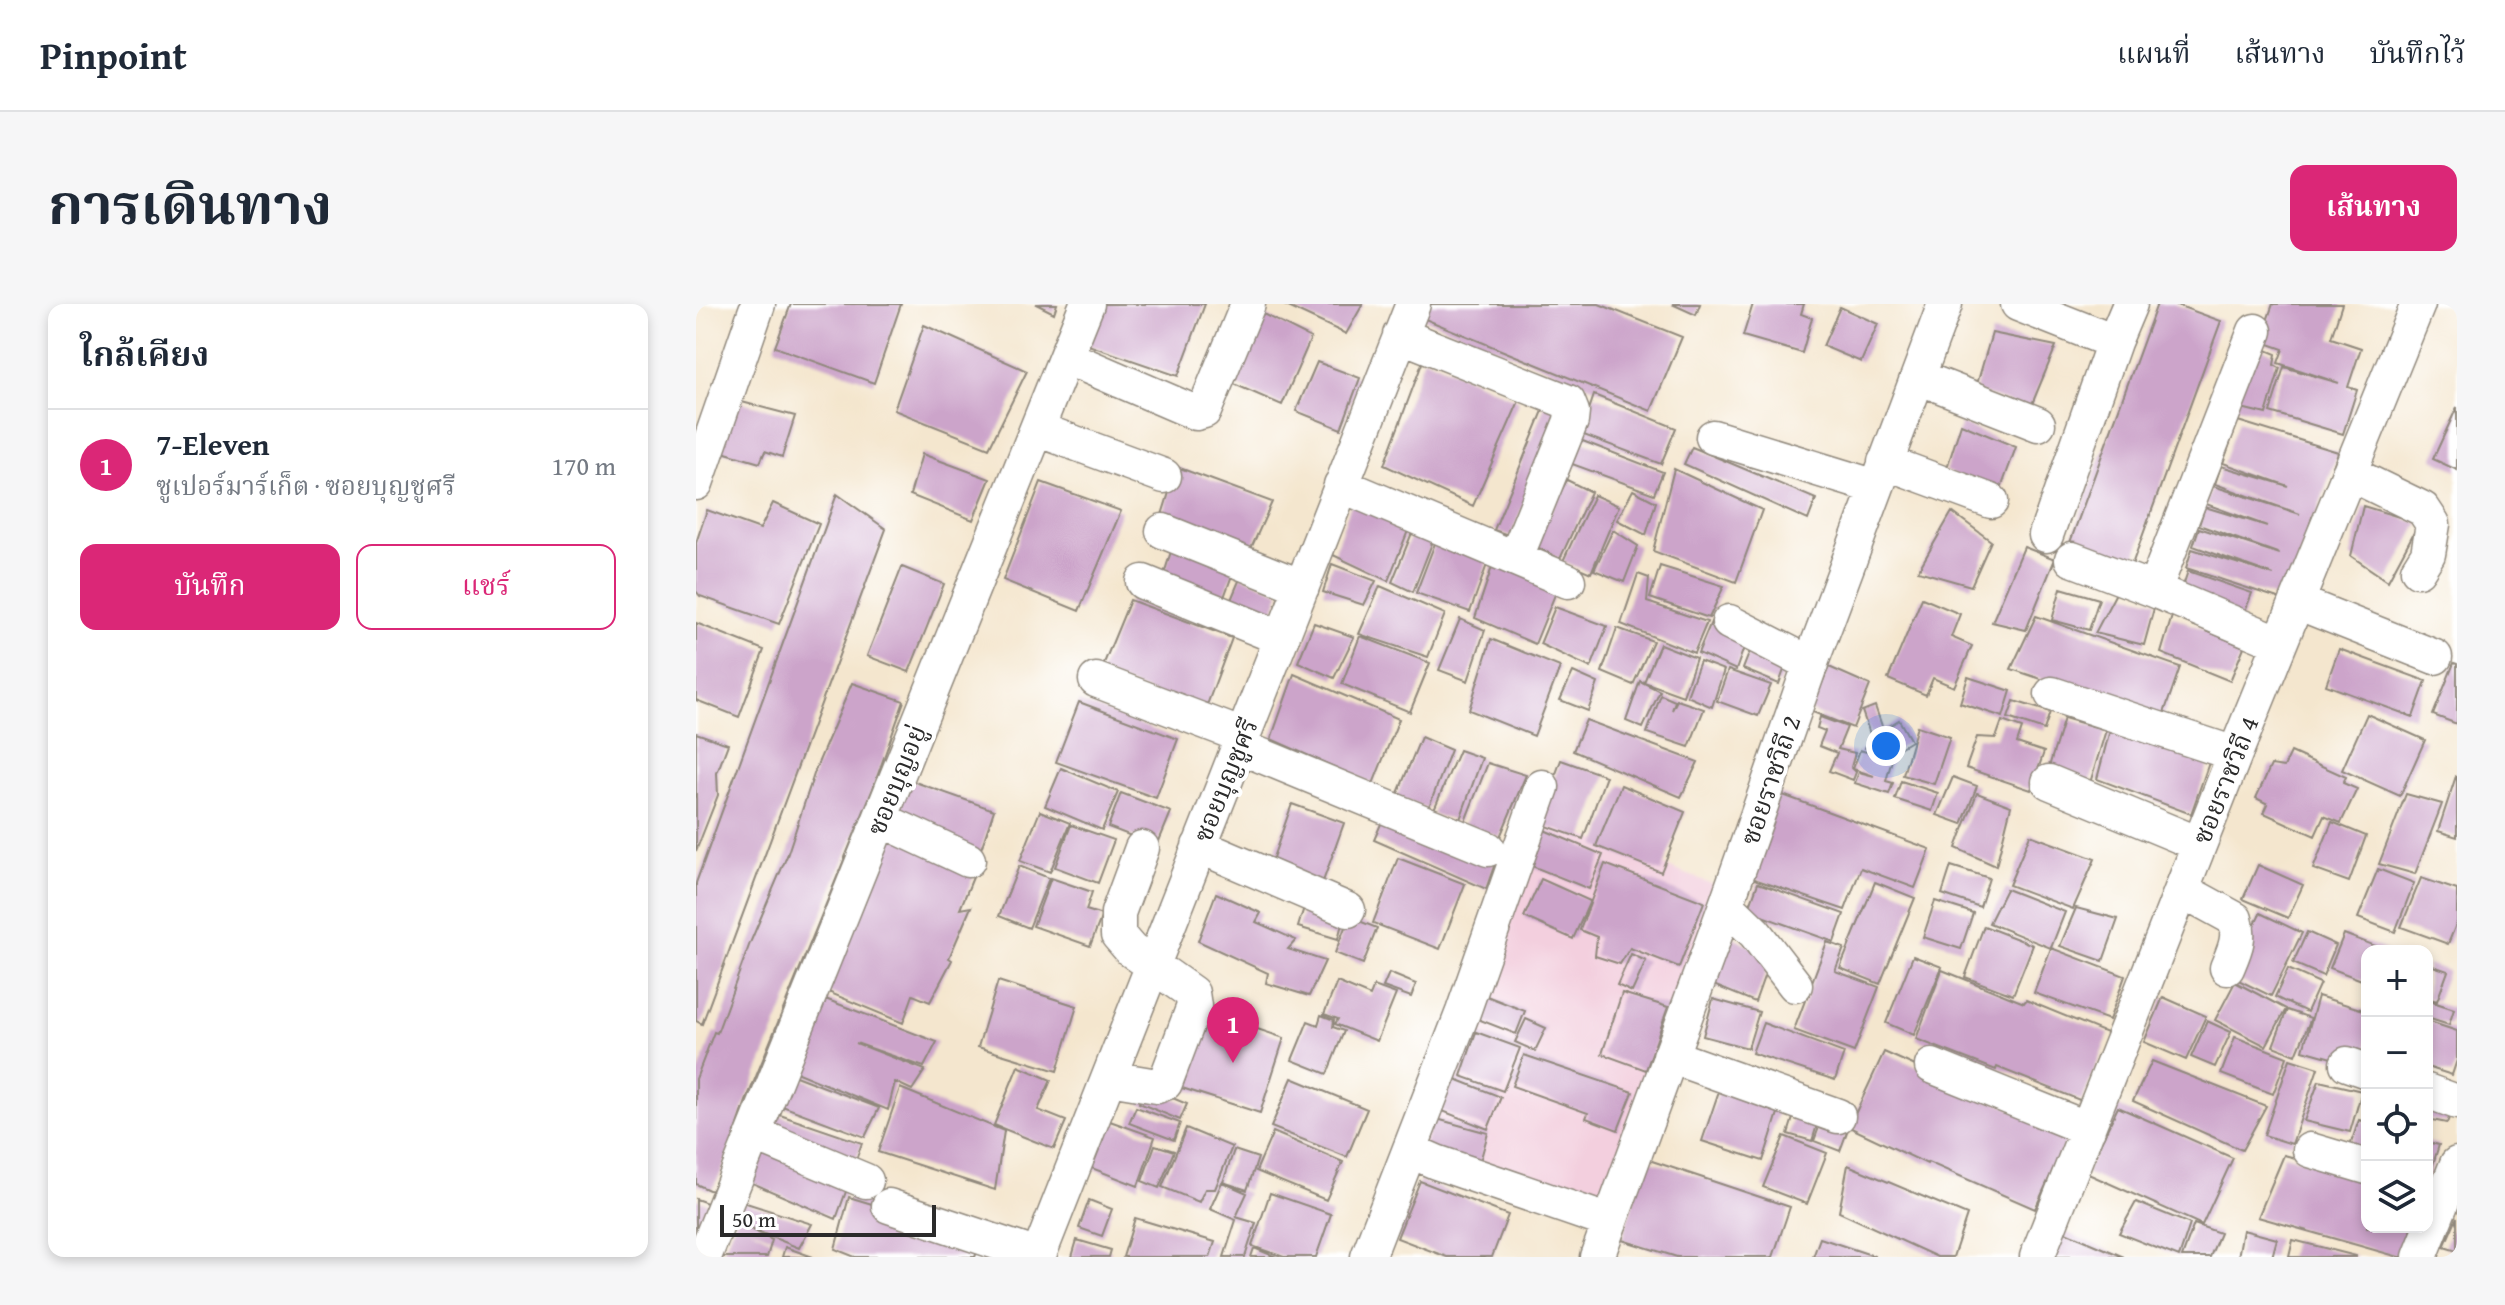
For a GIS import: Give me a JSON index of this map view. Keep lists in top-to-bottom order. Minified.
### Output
{"streets":{"street":["ซอยบุญอยู่","ซอยบุญชูศรี","ซอยราชวิถี 2","ซอยราชวิถี 4"]},"scale_bar":"50 m","page":{"header":"Pinpoint","nav":["แผนที่","เส้นทาง","บันทึกไว้"],"title":"การเดินทาง","buttons":["เส้นทาง",["บันทึก","แชร์"]],"heading":"ใกล้เคียง","list":[{"mark":"1","name":"7-Eleven","note":"ซูเปอร์มาร์เก็ต · ซอยบุญชูศรี","value":"170 m"}],"map_buttons":["+","−"],"pins":"1","scale":"50 m"}}
